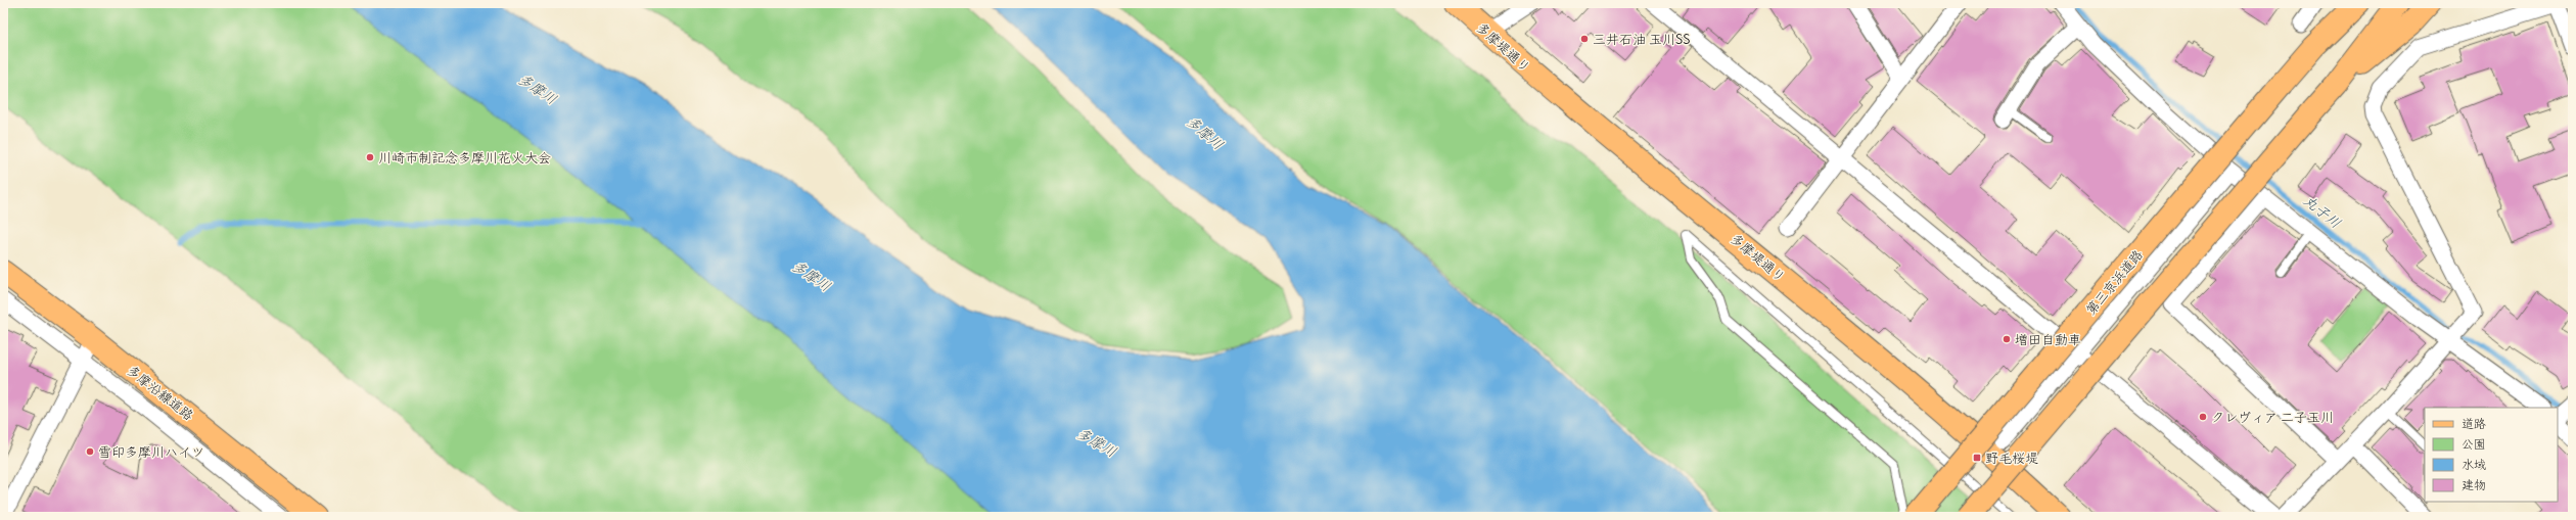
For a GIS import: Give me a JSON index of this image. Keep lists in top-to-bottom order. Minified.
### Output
{"streets":{"main road":["多摩堤通り","第三京浜道路","多摩沿線道路"]},"water":["多摩川","丸子川"],"places":{"other":["三井石油 玉川SS","川崎市制記念多摩川花火大会","増田自動車","クレヴィア 二子玉川","雪印多摩川ハイツ"],"transit":["野毛桜堤"]},"legend":["道路","公園","水域","建物"]}
